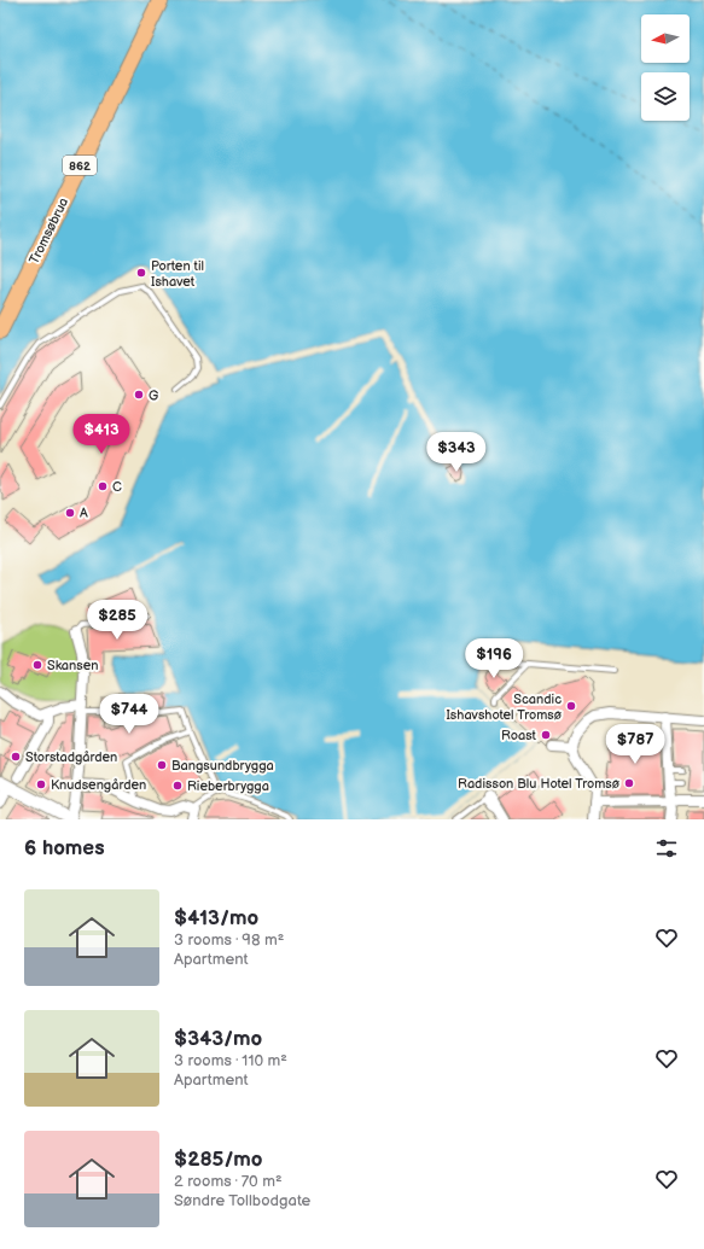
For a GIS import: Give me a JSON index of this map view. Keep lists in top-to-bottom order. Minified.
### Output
{"streets":{"main road":["862","Tromsøbrua"]},"places":["Porten til Ishavet","G","C","A","Skansen","Scandic Ishavshotel Tromsø","Roast","Storstadgården","Bangsundbrygga","Radisson Blu Hotel Tromsø","Knudsengården","Rieberbrygga"],"north":"left","page":{"price":["$413","$343","$285","$196","$744","$787"],"heading":"6 homes","list":[{"name":"$413/mo","note":"3 rooms · 98 m² · Apartment"},{"name":"$343/mo","note":"3 rooms · 110 m² · Apartment"},{"name":"$285/mo","note":"2 rooms · 70 m² · Søndre Tollbodgate"}]}}
